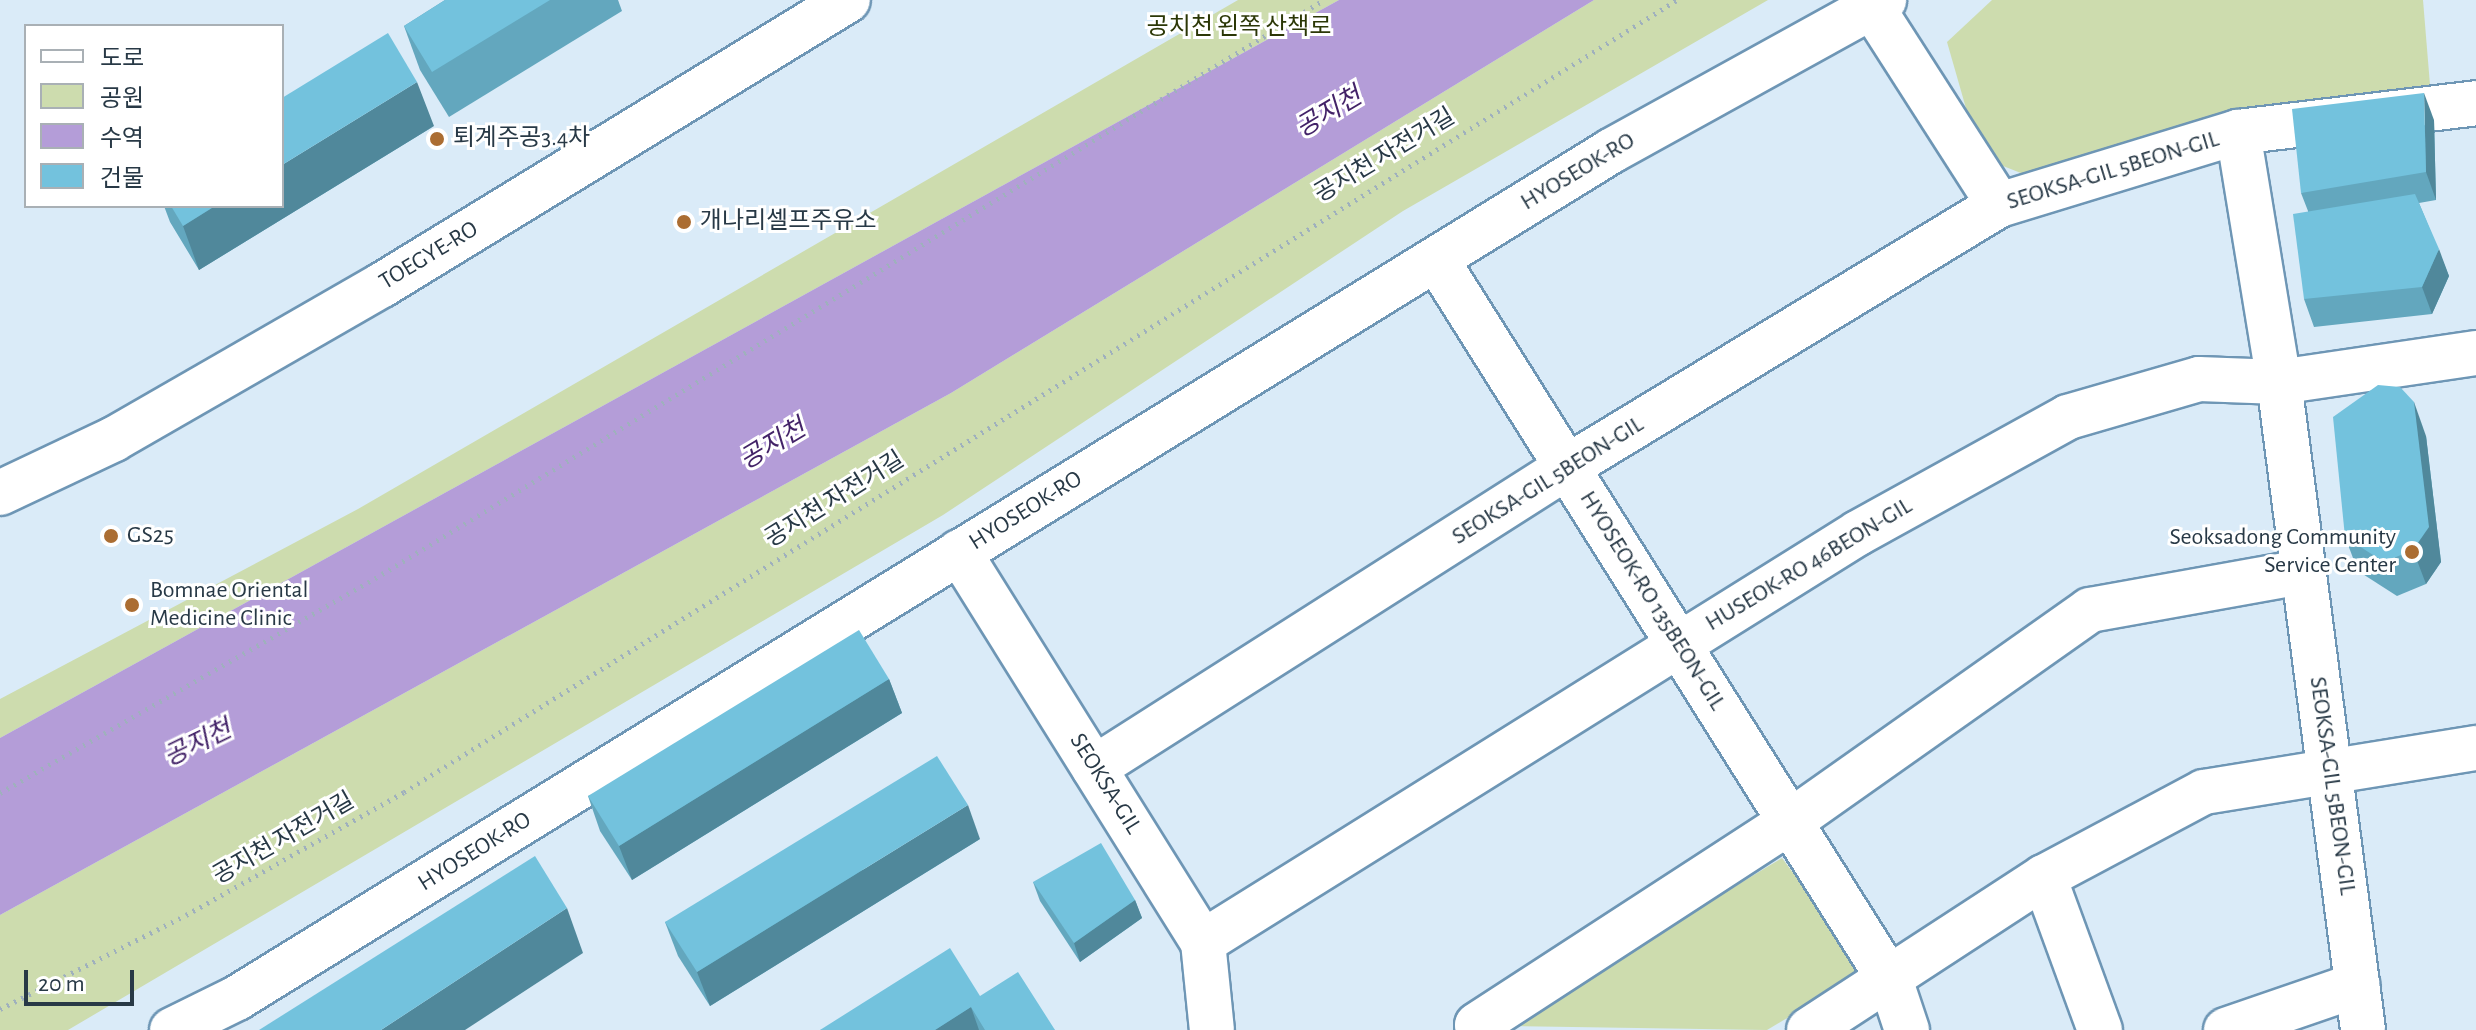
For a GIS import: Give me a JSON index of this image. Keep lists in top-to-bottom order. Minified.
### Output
{"streets":{"street":["SEOKSA-GIL 5BEON-GIL","HYOSEOK-RO","TOEGYE-RO","HUSEOK-RO 46BEON-GIL","HYOSEOK-RO 135BEON-GIL","SEOKSA-GIL"],"path":["공지천 자전거길"]},"crossings":[["SEOKSA-GIL 5BEON-GIL","HUSEOK-RO 46BEON-GIL"],["SEOKSA-GIL 5BEON-GIL","HYOSEOK-RO 135BEON-GIL"],["SEOKSA-GIL 5BEON-GIL","SEOKSA-GIL"],["HYOSEOK-RO","HYOSEOK-RO 135BEON-GIL"],["HYOSEOK-RO","SEOKSA-GIL"],["HUSEOK-RO 46BEON-GIL","HYOSEOK-RO 135BEON-GIL"],["HUSEOK-RO 46BEON-GIL","SEOKSA-GIL"]],"water":["공지천"],"parks":["공치천 왼쪽 산책로"],"places":["퇴계주공3.4차","개나리셀프주유소","GS25","Seoksadong Community Service Center","Bomnae Oriental Medicine Clinic"],"legend":["도로","공원","수역","건물"],"scale_bar":"20 m"}
